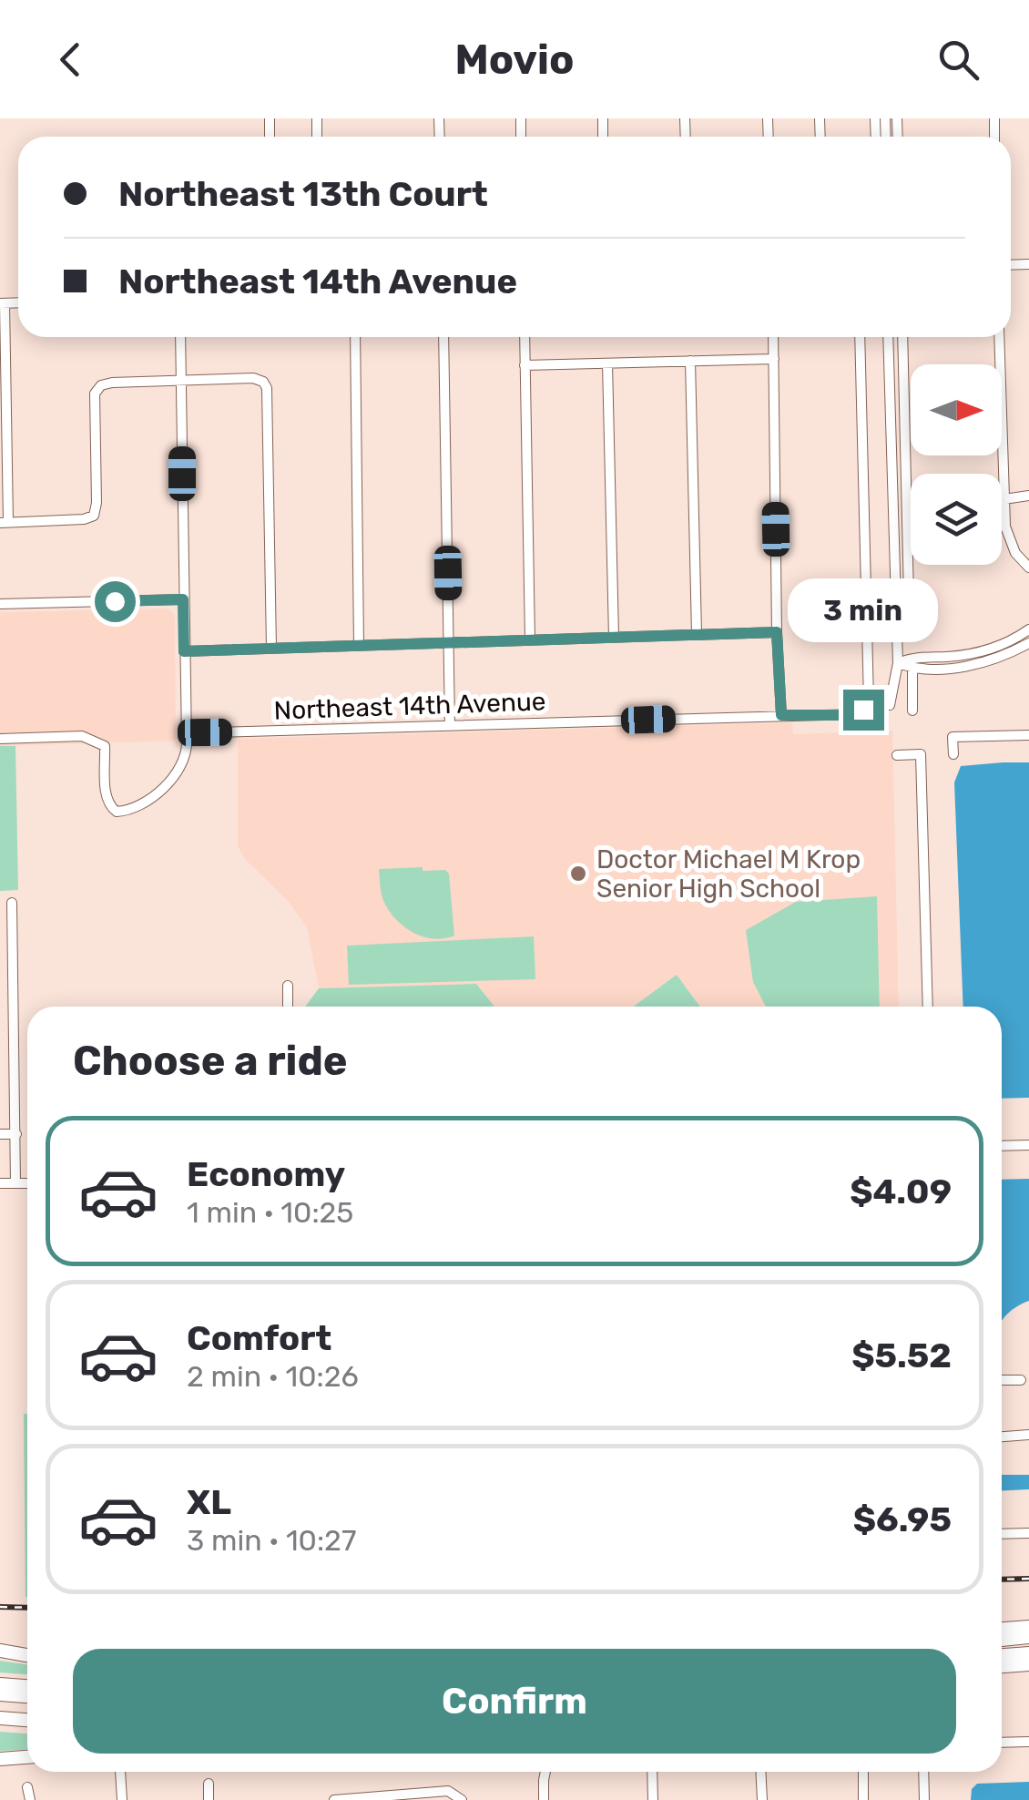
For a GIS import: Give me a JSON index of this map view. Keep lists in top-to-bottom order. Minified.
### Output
{"streets":{"street":["Northeast 14th Avenue"]},"places":["Doctor Michael M Krop Senior High School"],"north":"right","page":{"header":"Movio","banner":["Northeast 13th Court","Northeast 14th Avenue"],"bubble":"3 min","heading":"Choose a ride","list":[{"name":"Economy","note":"1 min · 10:25","value":"$4.09"},{"name":"Comfort","note":"2 min · 10:26","value":"$5.52"},{"name":"XL","note":"3 min · 10:27","value":"$6.95"}],"buttons":"Confirm"}}
